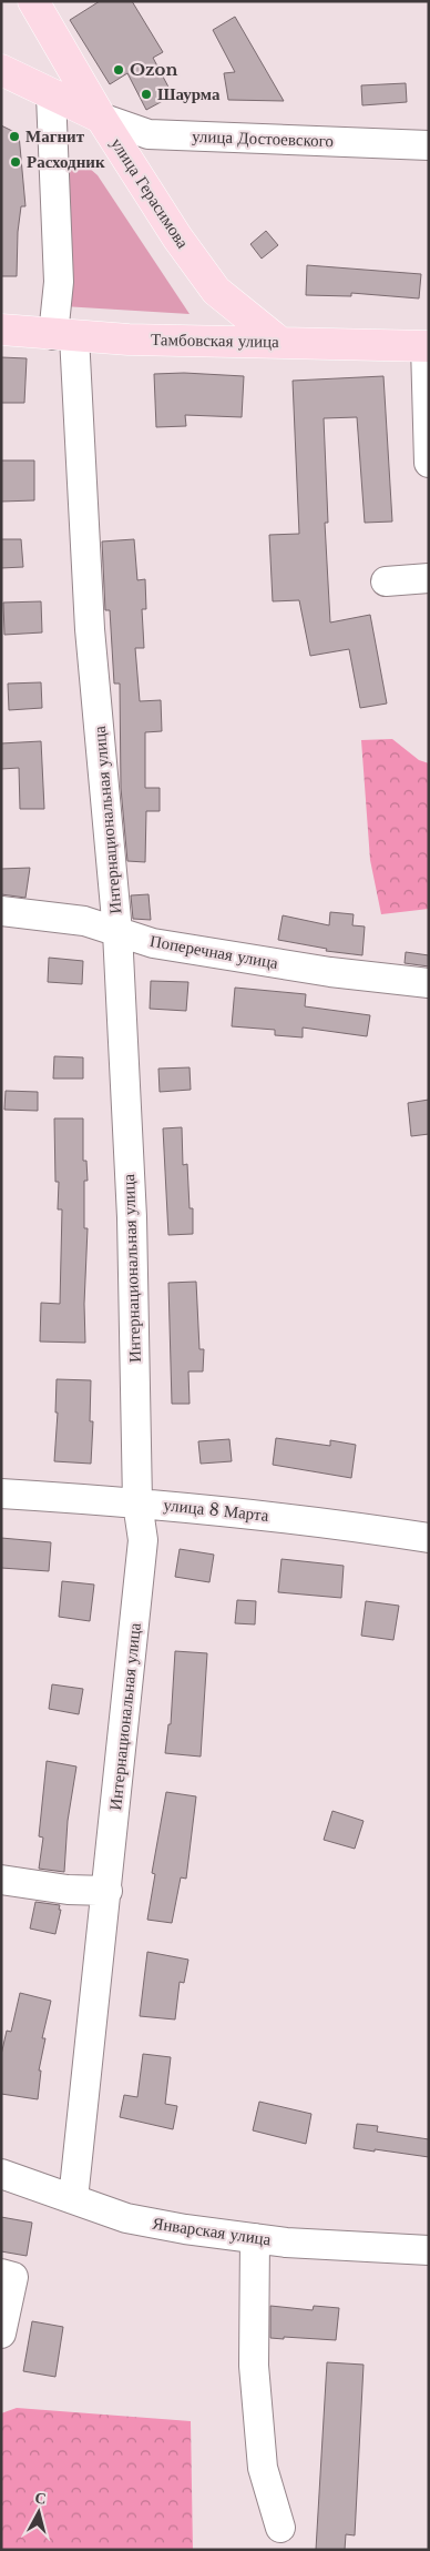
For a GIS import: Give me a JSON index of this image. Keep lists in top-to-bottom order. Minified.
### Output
{"streets":{"main road":["улица Герасимова","Тамбовская улица"],"street":["улица Достоевского","Интернациональная улица","Поперечная улица","улица 8 Марта","Январская улица"]},"crossings":[["улица Достоевского","улица Герасимова"],["улица Герасимова","Тамбовская улица"],["Тамбовская улица","Интернациональная улица"],["Интернациональная улица","Поперечная улица"],["Интернациональная улица","улица 8 Марта"],["Интернациональная улица","Январская улица"]],"places":["Ozon","Шаурма","Магнит","Расходник"],"north":"top"}
